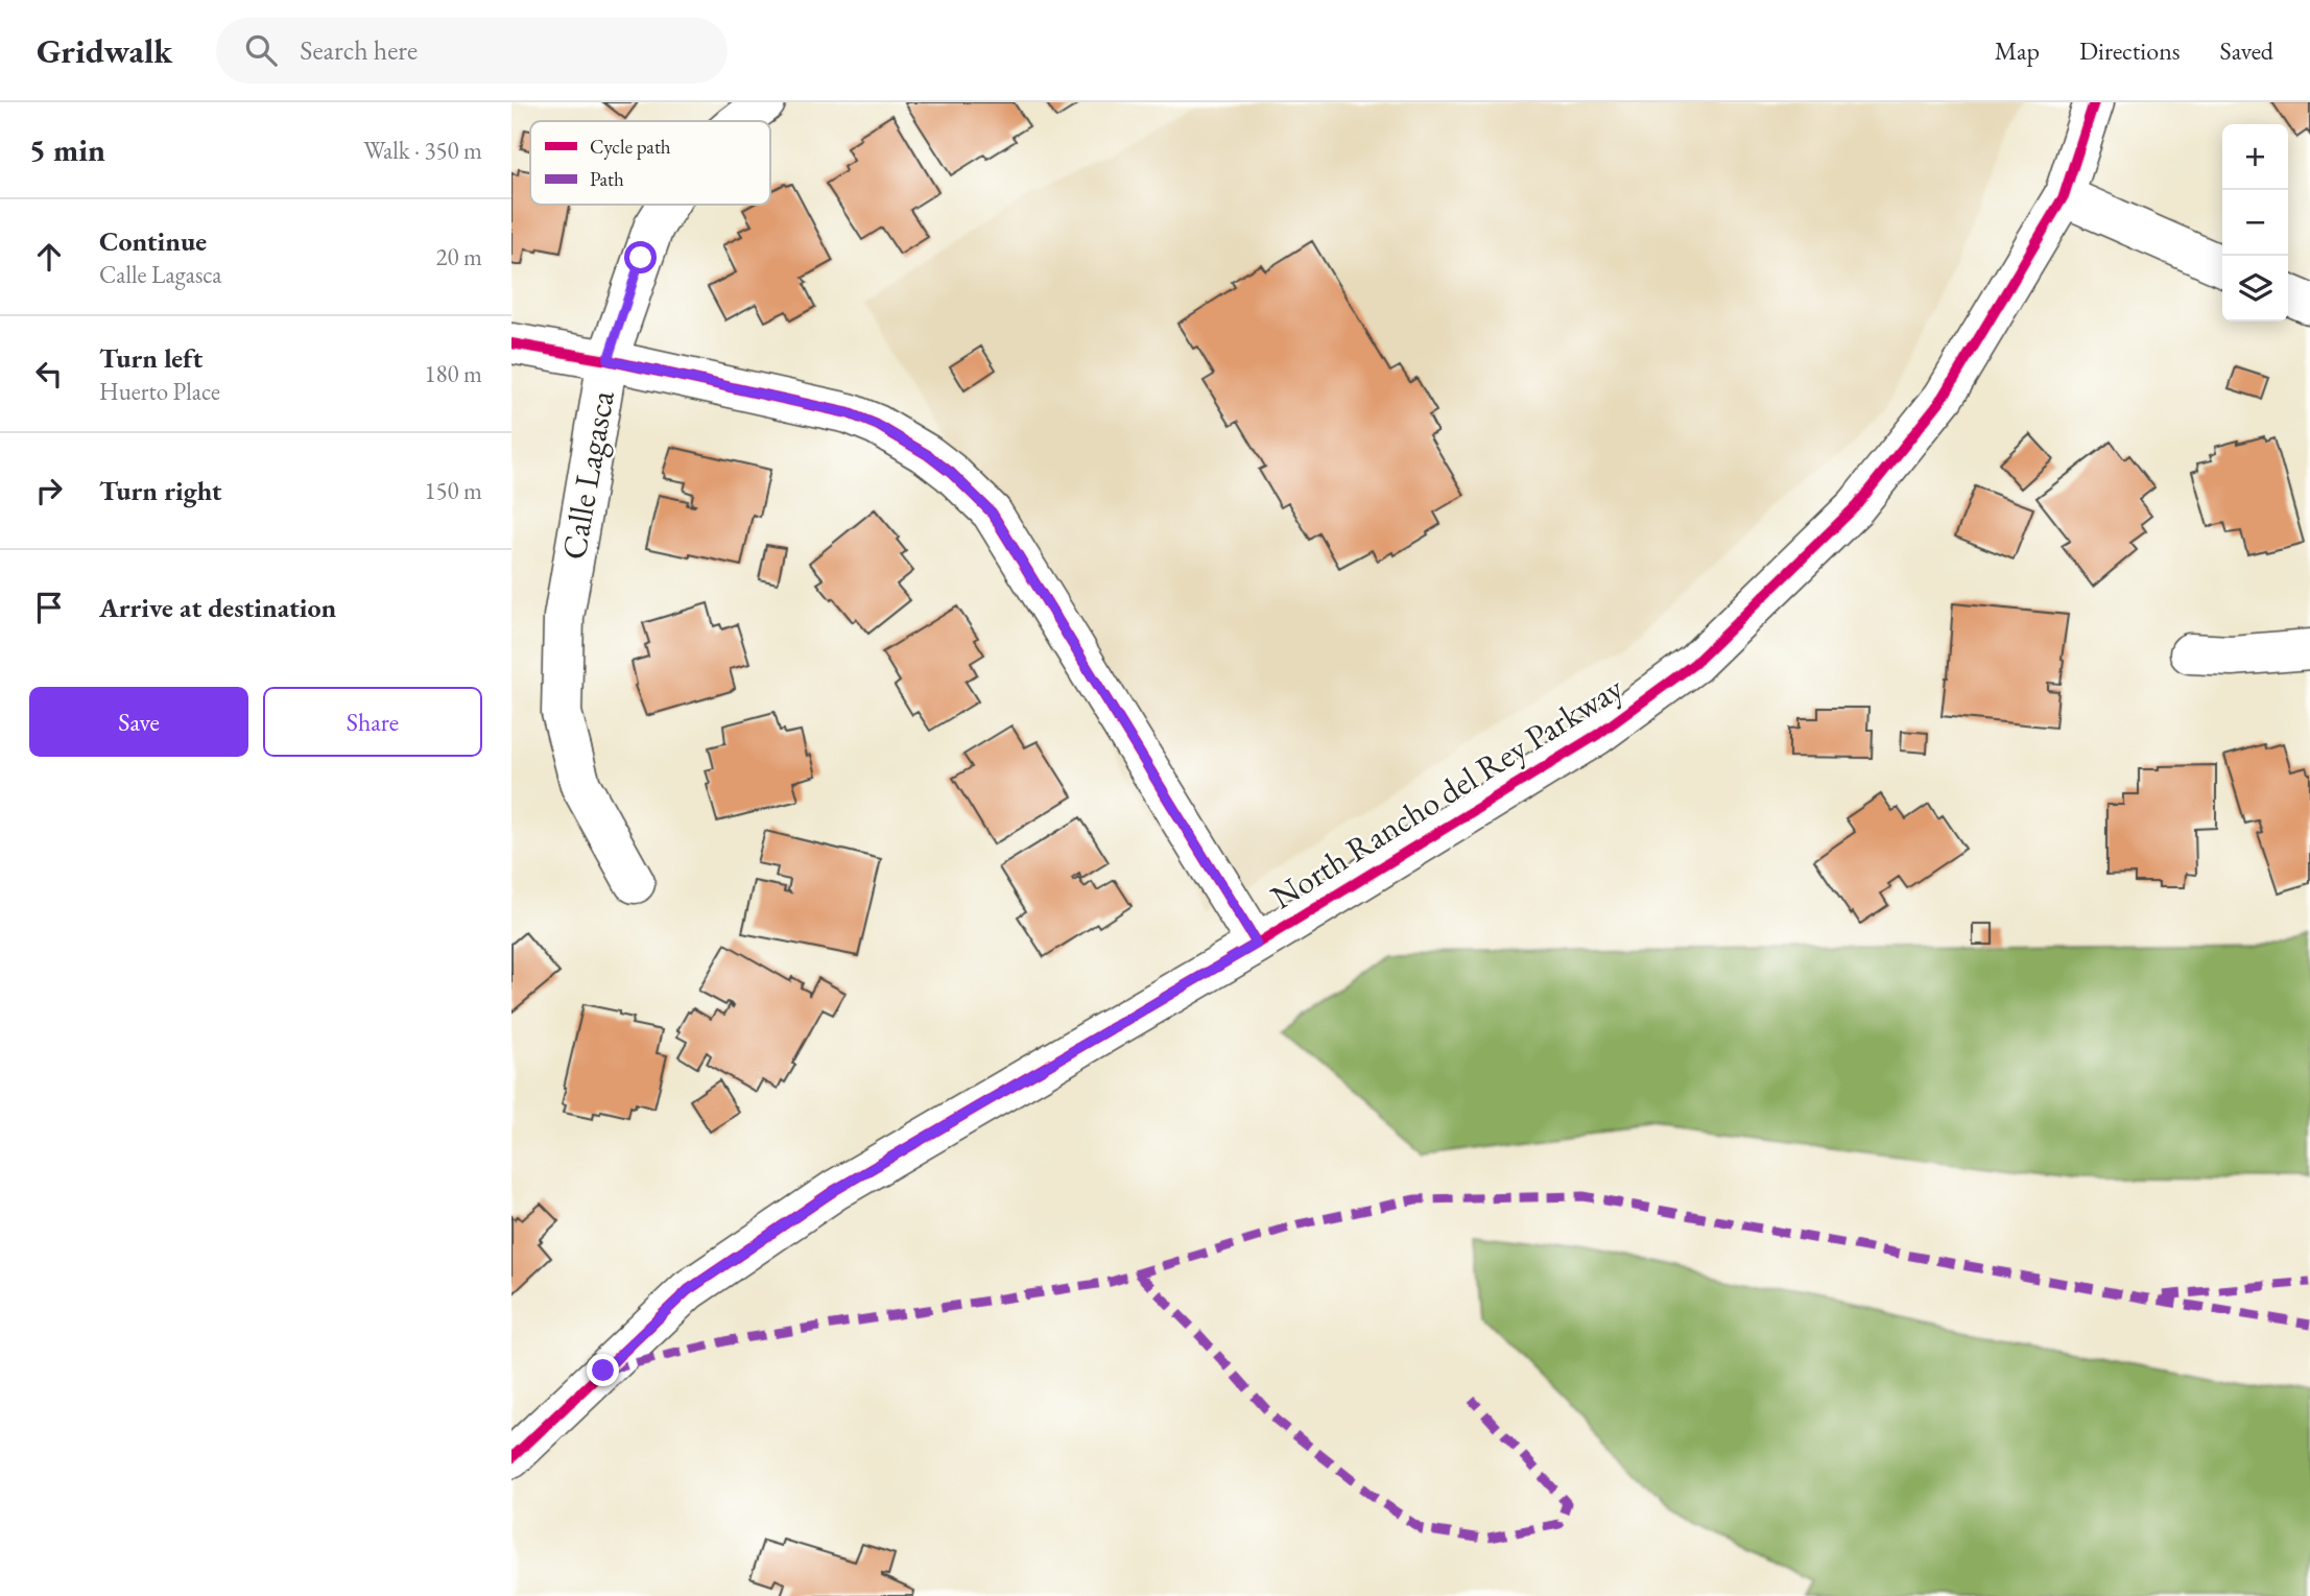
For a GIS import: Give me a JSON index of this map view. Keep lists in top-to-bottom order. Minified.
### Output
{"streets":{"street":["Calle Lagasca","North Rancho del Rey Parkway"]},"legend":["Cycle path","Path"],"page":{"header":"Gridwalk","search":"Search here","nav":["Map","Directions","Saved"],"heading":["5 min","Walk · 350 m"],"map_buttons":["+","−"],"list":[["Continue","Calle Lagasca","20 m"],["Turn left","Huerto Place","180 m"],["Turn right","150 m"],"Arrive at destination"],"buttons":["Save","Share"]}}
